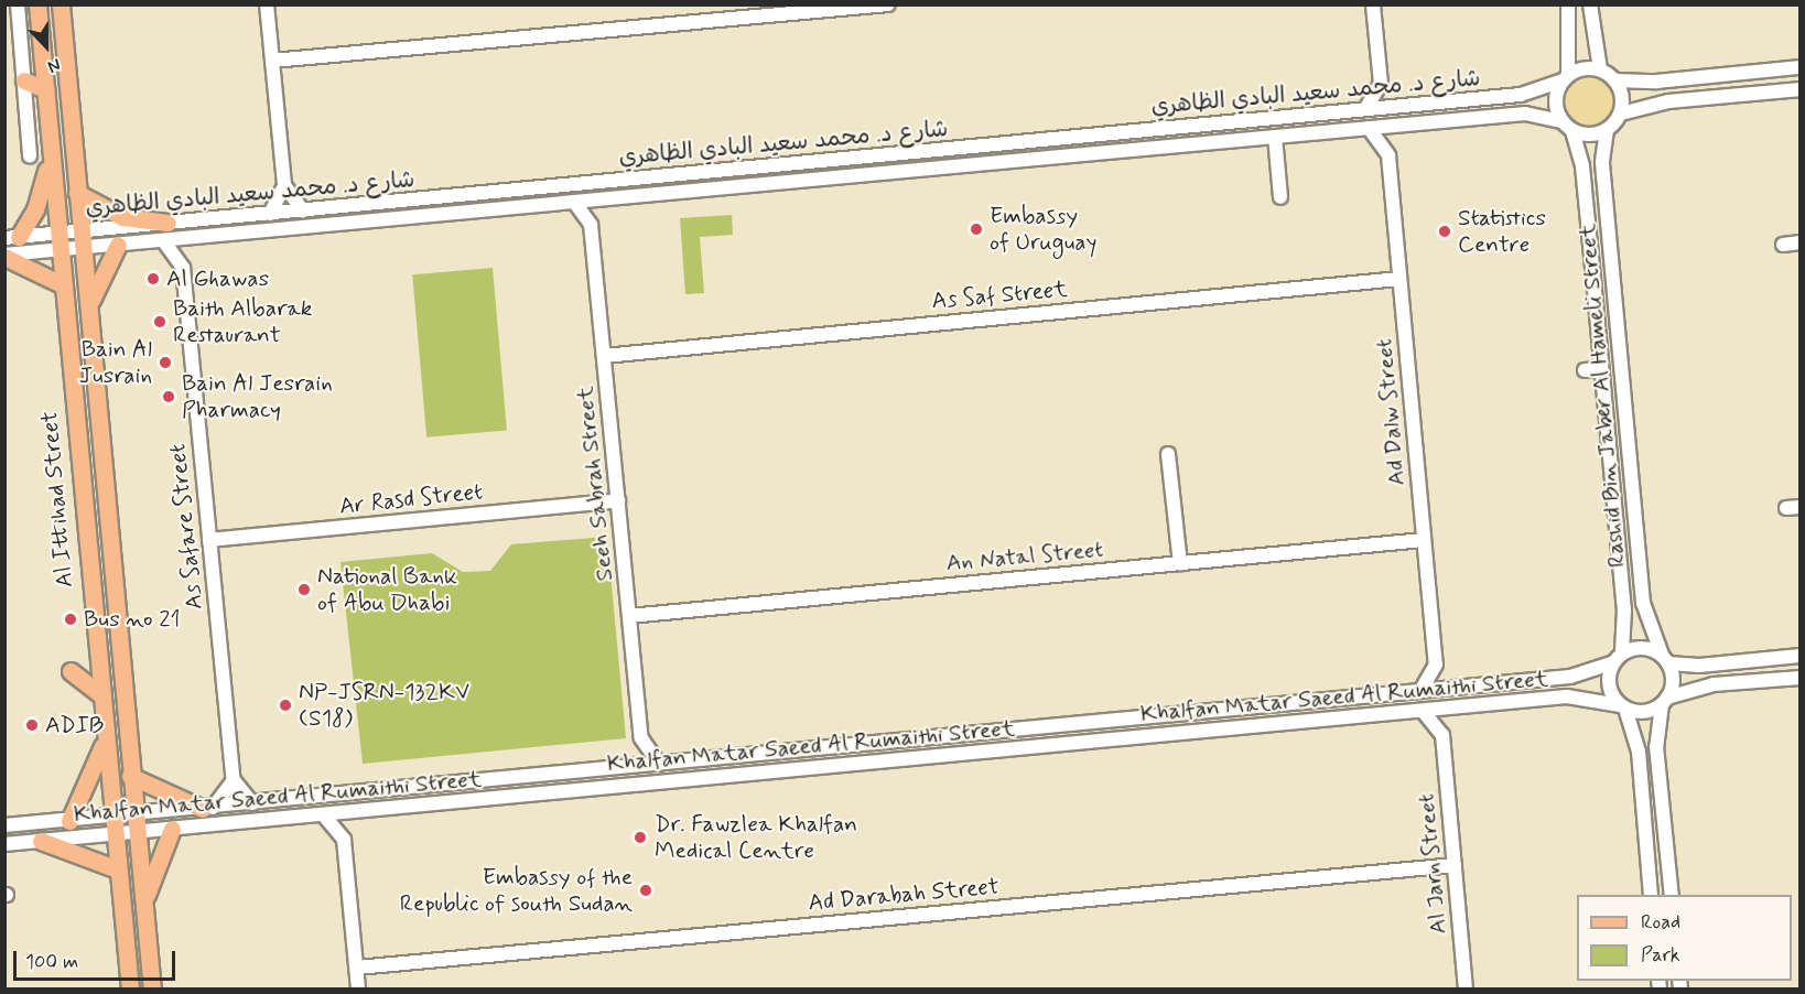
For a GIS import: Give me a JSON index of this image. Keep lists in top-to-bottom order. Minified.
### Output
{"streets":{"main road":["Al Ittihad Street"],"street":["شارع د. محمد سعيد البادي الظاهري","As Saf Street","Rashid Bin Jaber Al Hameli Street","Ad Dalw Street","Seeh Sabrah Street","Ar Rasd Street","As Safare Street","An Natal Street","Khalfan Matar Saeed Al Rumaithi Street","Al Jarn Street","Ad Darabah Street"]},"crossings":[["شارع د. محمد سعيد البادي الظاهري","Rashid Bin Jaber Al Hameli Street"],["شارع د. محمد سعيد البادي الظاهري","Ad Dalw Street"],["شارع د. محمد سعيد البادي الظاهري","Seeh Sabrah Street"],["شارع د. محمد سعيد البادي الظاهري","Al Ittihad Street"],["As Saf Street","Ad Dalw Street"],["As Saf Street","Seeh Sabrah Street"],["Rashid Bin Jaber Al Hameli Street","Khalfan Matar Saeed Al Rumaithi Street"],["Ad Dalw Street","An Natal Street"],["Seeh Sabrah Street","Ar Rasd Street"],["Seeh Sabrah Street","An Natal Street"],["Seeh Sabrah Street","Khalfan Matar Saeed Al Rumaithi Street"],["Al Ittihad Street","Khalfan Matar Saeed Al Rumaithi Street"],["Ar Rasd Street","As Safare Street"],["Khalfan Matar Saeed Al Rumaithi Street","Al Jarn Street"],["Al Jarn Street","Ad Darabah Street"]],"places":["Embassy of Uruguay","Statistics Centre","Al Ghawas","Baith Albarak Restaurant","Bain Al Jusrain","Bain Al Jesrain Pharmacy","National Bank of Abu Dhabi","Bus no 21","NP-JSRN-132KV (S18)","ADIB","Dr. Fawzlea Khalfan Medical Centre","Embassy of the Republic of south Sudan"],"legend":["Road","Park"],"scale_bar":"100 m","north":"bottom"}
